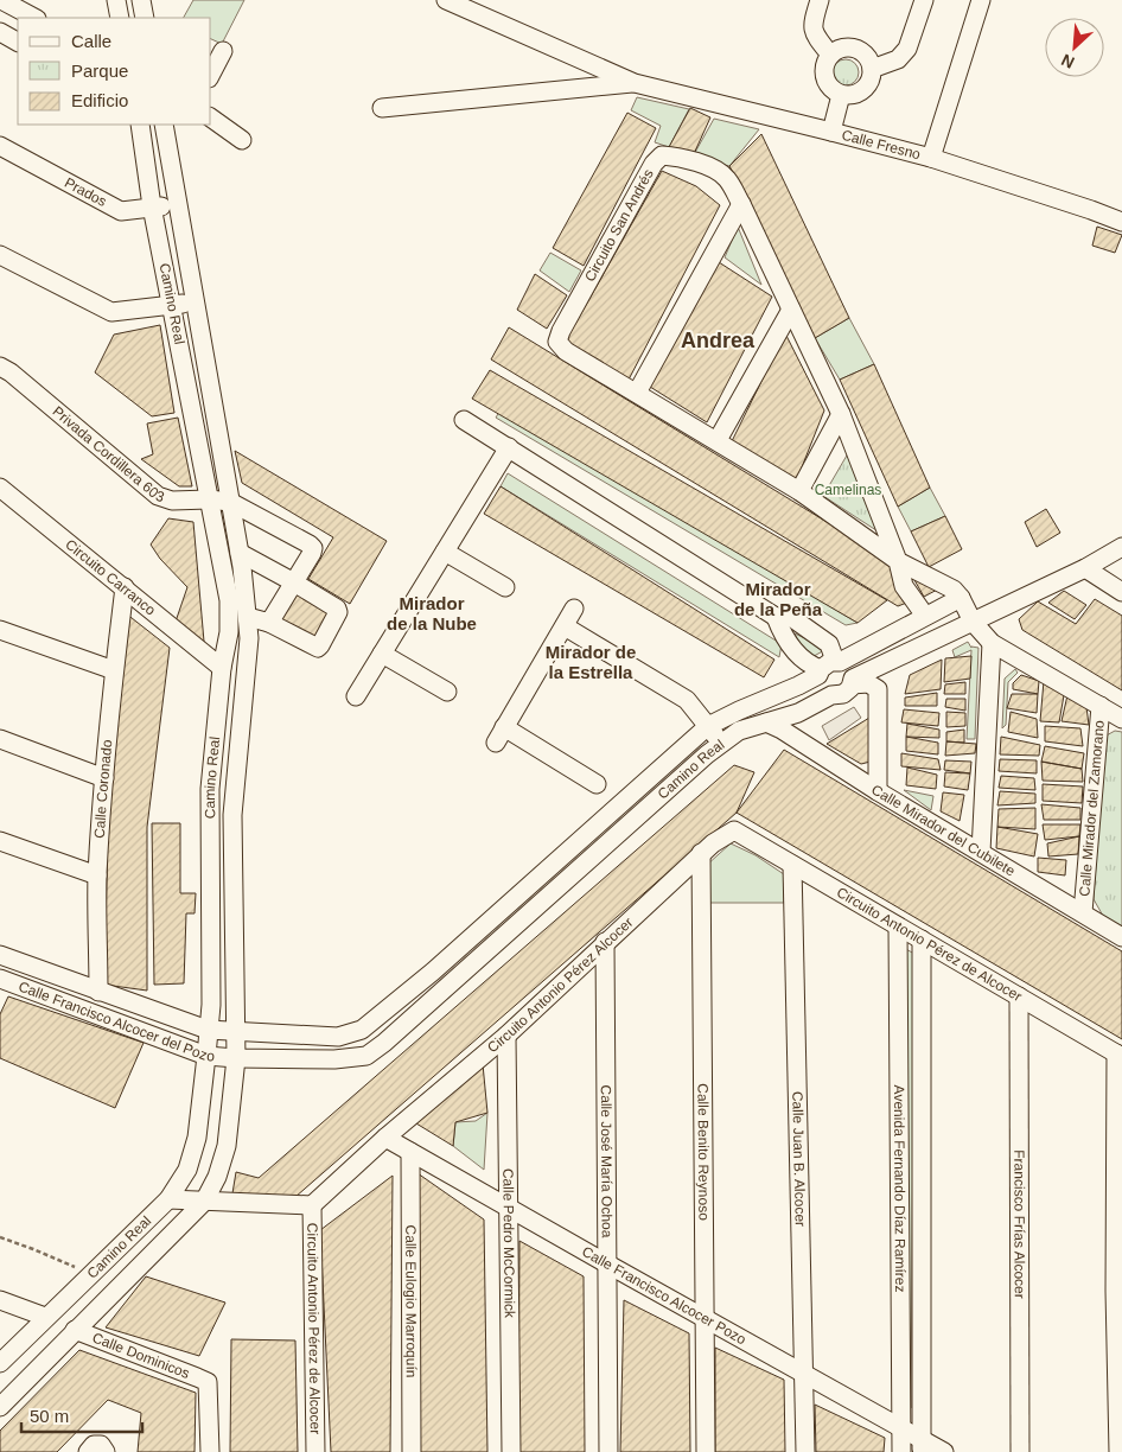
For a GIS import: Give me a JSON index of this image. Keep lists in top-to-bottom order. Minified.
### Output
{"streets":{"street":["Calle Fresno","Prados","Circuito San Andrés","Camino Real","Privada Cordillera 603","Circuito Carranco","Calle Coronado","Calle Mirador del Zamorano","Calle Mirador del Cubilete","Circuito Antonio Pérez de Alcocer","Circuito Antonio Pérez Alcocer","Calle Francisco Alcocer del Pozo","Calle Benito Reynoso","Calle Juan B. Alcocer","Calle José María Ochoa","Avenida Fernando Díaz Ramírez","Francisco Frías Alcocer","Calle Pedro McCormick","Calle Francisco Alcocer Pozo","Calle Eulogio Marroquín","Calle Dominicos"]},"crossings":[["Prados","Camino Real"],["Circuito San Andrés","Camino Real"],["Circuito San Andrés","Calle Mirador del Zamorano"],["Camino Real","Privada Cordillera 603"],["Camino Real","Circuito Carranco"],["Camino Real","Calle Mirador del Cubilete"],["Camino Real","Circuito Antonio Pérez de Alcocer"],["Camino Real","Calle Francisco Alcocer del Pozo"],["Camino Real","Calle Dominicos"],["Circuito Carranco","Calle Coronado"],["Calle Coronado","Calle Francisco Alcocer del Pozo"],["Calle Mirador del Zamorano","Calle Mirador del Cubilete"],["Circuito Antonio Pérez de Alcocer","Circuito Antonio Pérez Alcocer"],["Circuito Antonio Pérez de Alcocer","Calle Juan B. Alcocer"],["Circuito Antonio Pérez de Alcocer","Avenida Fernando Díaz Ramírez"],["Circuito Antonio Pérez de Alcocer","Francisco Frías Alcocer"],["Circuito Antonio Pérez de Alcocer","Calle Francisco Alcocer Pozo"],["Circuito Antonio Pérez Alcocer","Calle Benito Reynoso"],["Circuito Antonio Pérez Alcocer","Calle José María Ochoa"],["Circuito Antonio Pérez Alcocer","Calle Pedro McCormick"],["Circuito Antonio Pérez Alcocer","Calle Francisco Alcocer Pozo"],["Calle Benito Reynoso","Calle Francisco Alcocer Pozo"],["Calle Juan B. Alcocer","Calle Francisco Alcocer Pozo"],["Calle José María Ochoa","Calle Francisco Alcocer Pozo"],["Avenida Fernando Díaz Ramírez","Calle Francisco Alcocer Pozo"],["Calle Pedro McCormick","Calle Francisco Alcocer Pozo"],["Calle Francisco Alcocer Pozo","Calle Eulogio Marroquín"]],"districts":["Andrea","Mirador de la Peña","Mirador de la Nube","Mirador de la Estrella"],"parks":["Camelinas"],"legend":["Calle","Parque","Edificio"],"scale_bar":"50 m","north":"bottom left"}
